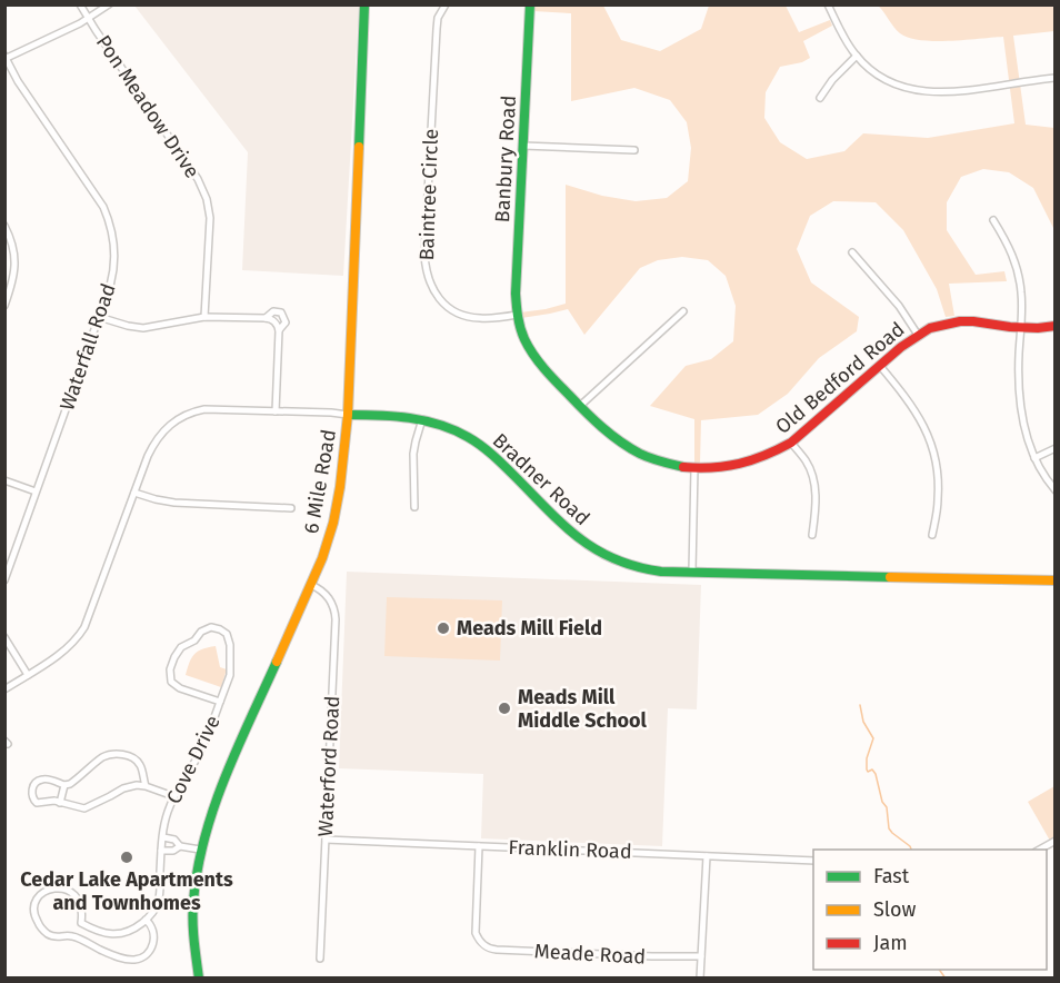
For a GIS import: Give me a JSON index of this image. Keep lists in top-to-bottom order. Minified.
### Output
{"streets":{"street":["Pon Meadow Drive","Banbury Road","Baintree Circle","Waterfall Road","Old Bedford Road","Bradner Road","6 Mile Road","Cove Drive","Waterford Road","Franklin Road","Meade Road"]},"crossings":[["Banbury Road","Baintree Circle"],["Banbury Road","Old Bedford Road"],["Baintree Circle","Old Bedford Road"],["Bradner Road","6 Mile Road"],["6 Mile Road","Waterford Road"],["Waterford Road","Franklin Road"],["Franklin Road","Meade Road"]],"places":["Meads Mill Field","Meads Mill Middle School","Cedar Lake Apartments and Townhomes"],"legend":["Fast","Slow","Jam"]}
